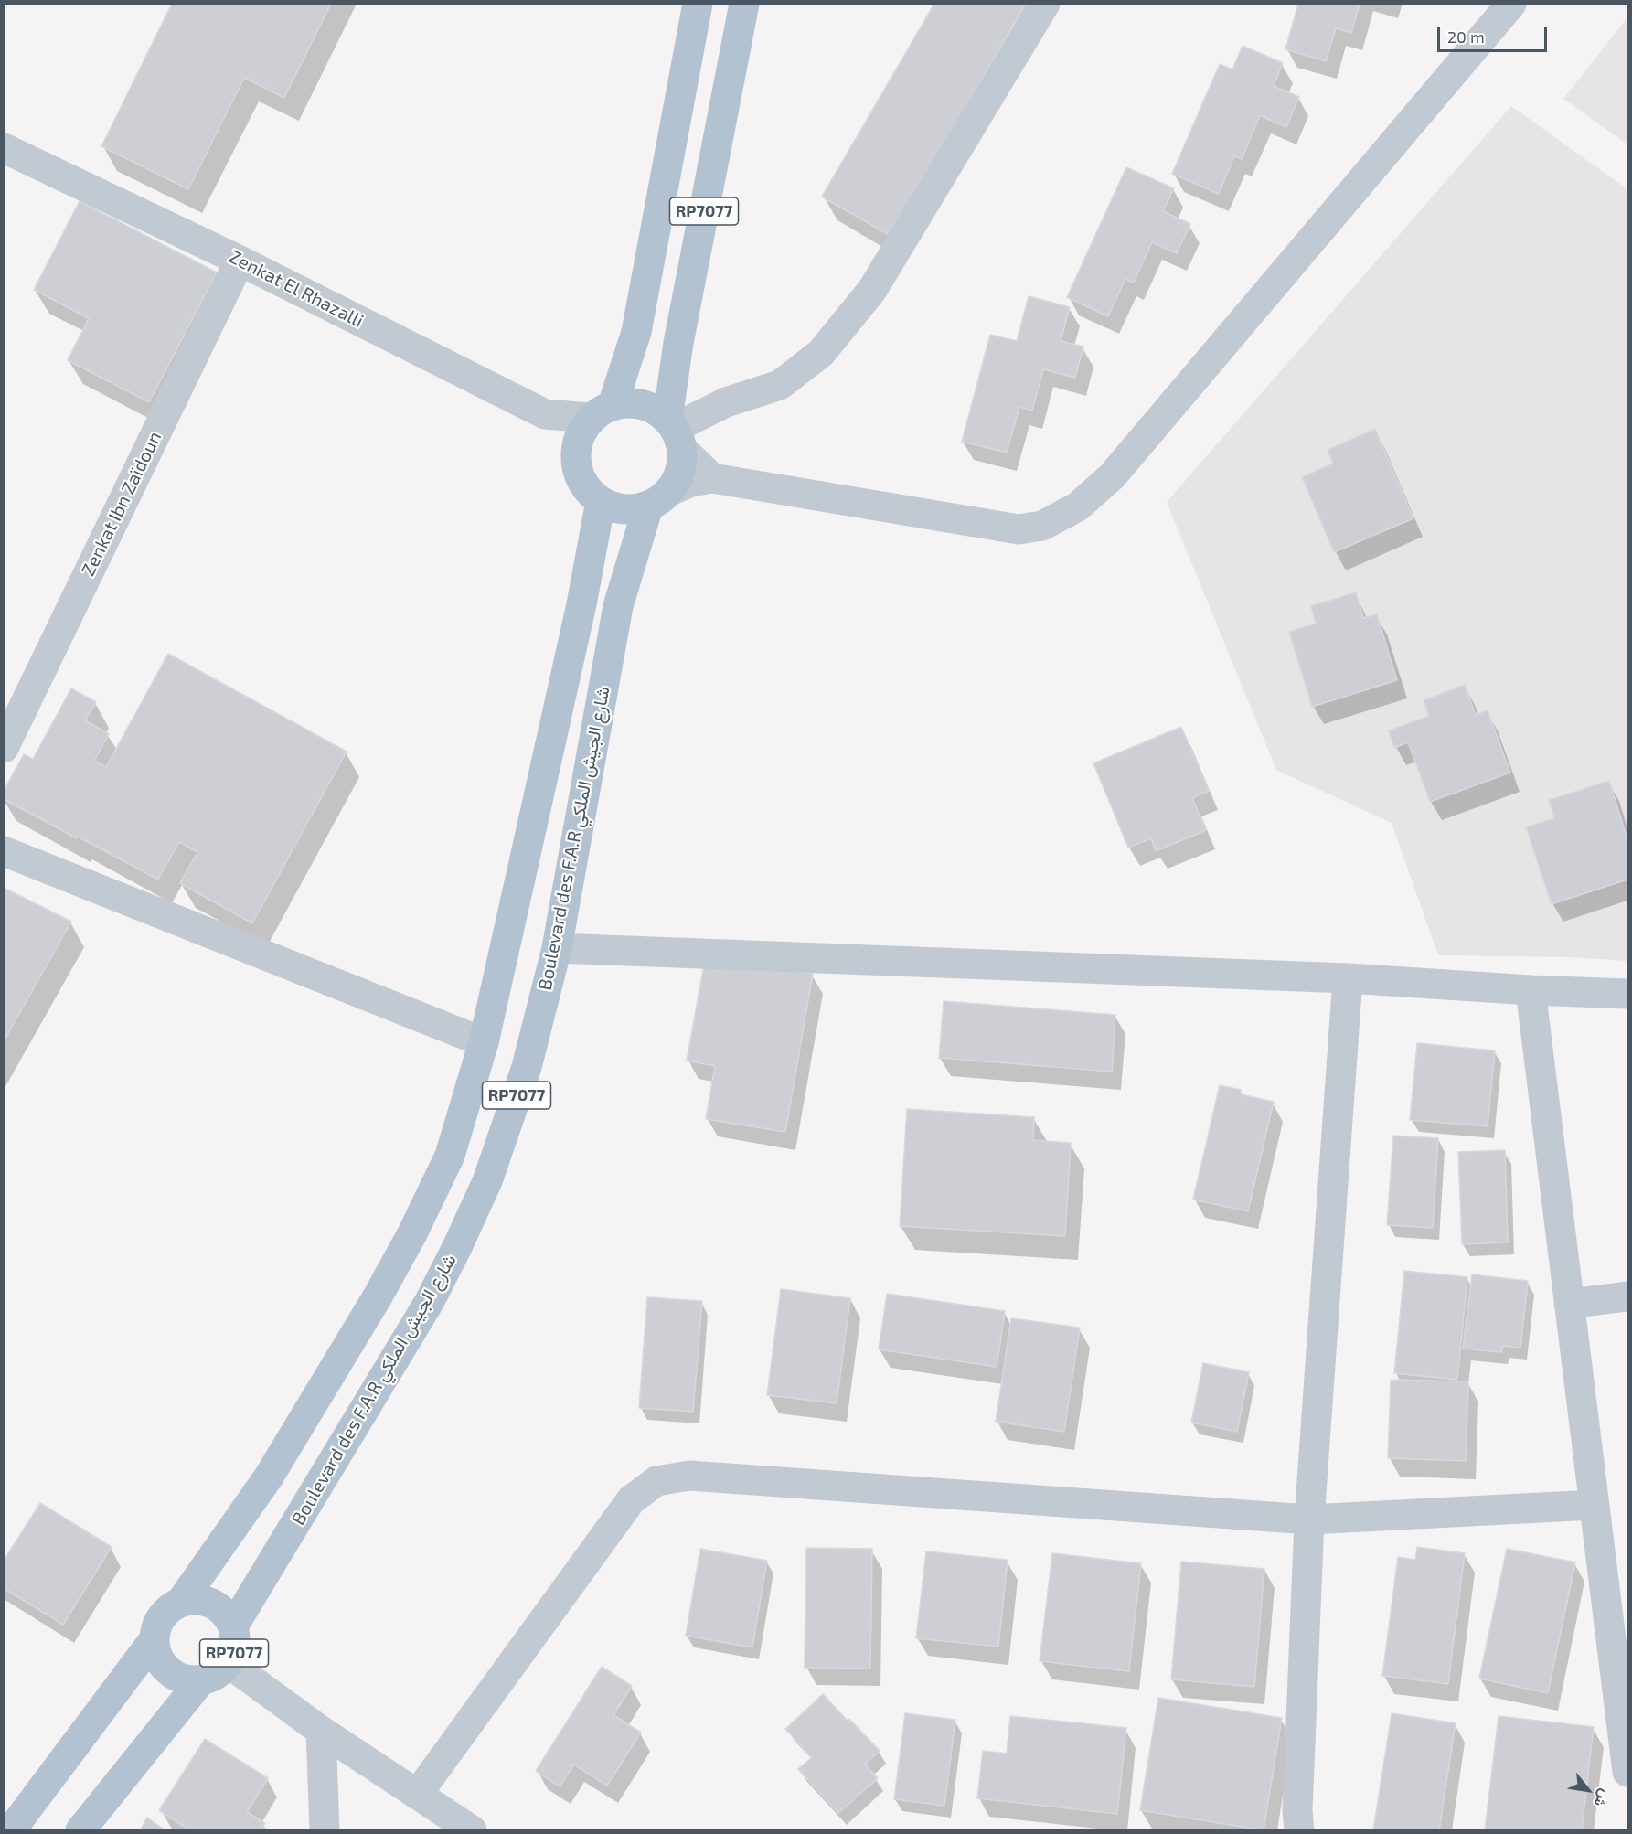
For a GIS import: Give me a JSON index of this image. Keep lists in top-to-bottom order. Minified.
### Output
{"streets":{"main road":["RP7077","Boulevard des F.A.R شارع الجيش الملكي"],"street":["Zenkat El Rhazalli","Zenkat Ibn Zaïdoun"]},"crossings":[["RP7077","Zenkat El Rhazalli"],["RP7077","Boulevard des F.A.R شارع الجيش الملكي"],["Zenkat El Rhazalli","Zenkat Ibn Zaïdoun"],["Zenkat El Rhazalli","Boulevard des F.A.R شارع الجيش الملكي"]],"scale_bar":"20 m","north":"bottom right"}
